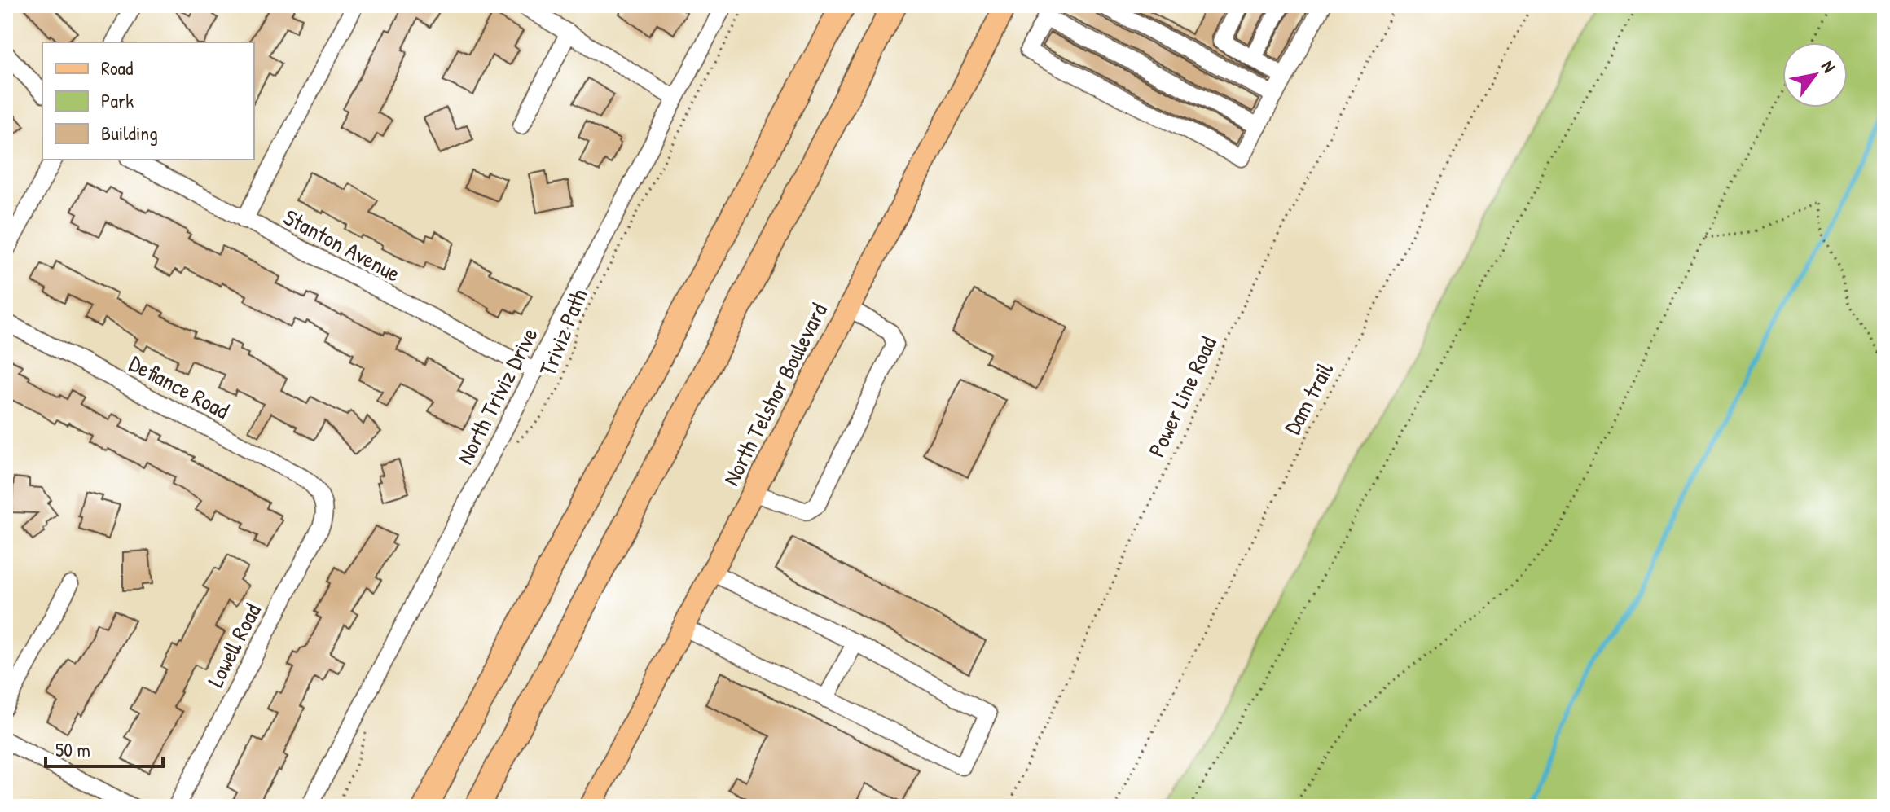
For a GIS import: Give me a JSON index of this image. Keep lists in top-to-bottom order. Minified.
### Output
{"streets":{"main road":["North Telshor Boulevard"],"street":["Stanton Avenue","Defiance Road","North Triviz Drive","Lowell Road"],"path":["Triviz Path","Power Line Road","Dam trail"]},"crossings":[["Stanton Avenue","North Triviz Drive"],["Defiance Road","Lowell Road"]],"legend":["Road","Park","Building"],"scale_bar":"50 m","north":"top right"}
